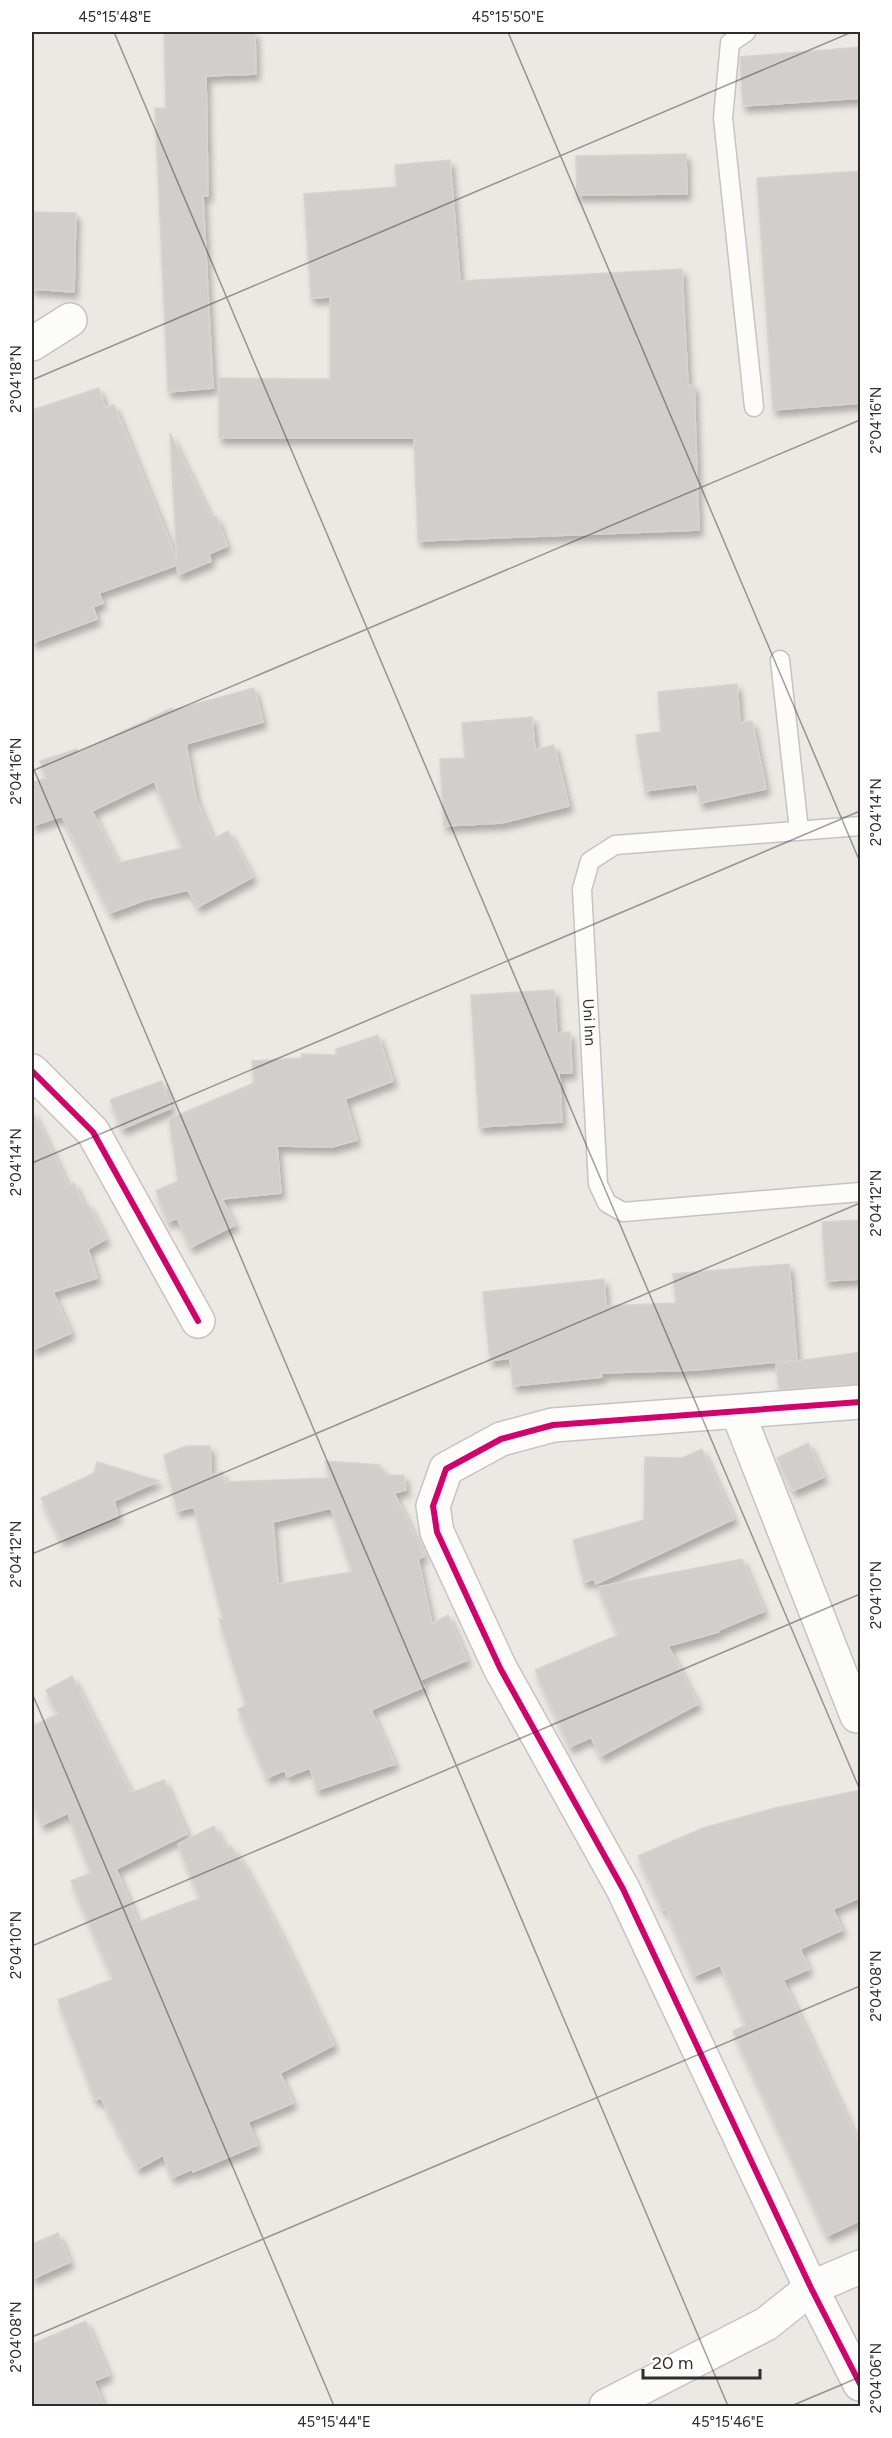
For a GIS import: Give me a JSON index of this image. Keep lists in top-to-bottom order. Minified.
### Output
{"streets":{"lane":["Uni Inn"]},"scale_bar":"20 m","coordinates":["45°15'48\"E","45°15'50\"E","2°04'18\"N","2°04'16\"N","2°04'14\"N","2°04'12\"N","2°04'10\"N","2°04'08\"N","2°04'06\"N","45°15'44\"E","45°15'46\"E"]}
